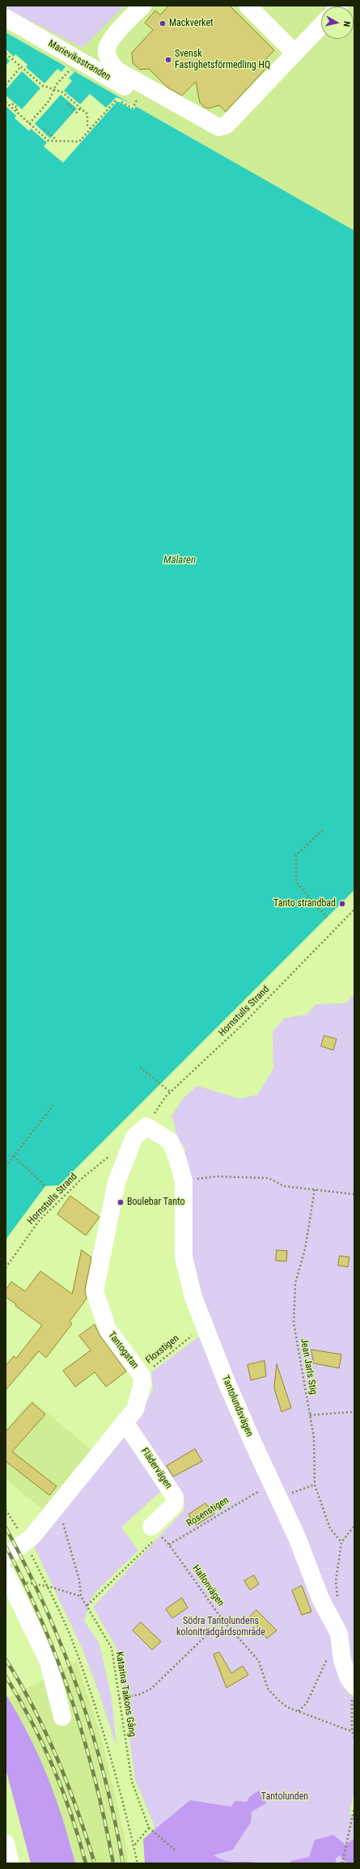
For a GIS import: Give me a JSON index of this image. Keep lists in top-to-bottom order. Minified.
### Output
{"streets":{"street":["Marieviksstranden","Tantogatan","Tantolundsvägen","Flädervägen"],"path":["Hornstulls Strand","Floxstigen","Jean Jarls Stig","Rosenstigen","Hallonvägen","Katarina Taikons Gång"]},"crossings":[["Hornstulls Strand","Tantogatan"],["Hornstulls Strand","Tantolundsvägen"],["Floxstigen","Tantogatan"],["Tantogatan","Tantolundsvägen"],["Tantogatan","Flädervägen"],["Flädervägen","Hallonvägen"],["Rosenstigen","Hallonvägen"]],"water":["Mälaren"],"parks":["Södra Tantolundens koloniträdgårdsområde","Tantolunden"],"places":["Mackverket","Svensk Fastighetsförmedling HQ","Tanto strandbad","Boulebar Tanto"],"north":"right"}
